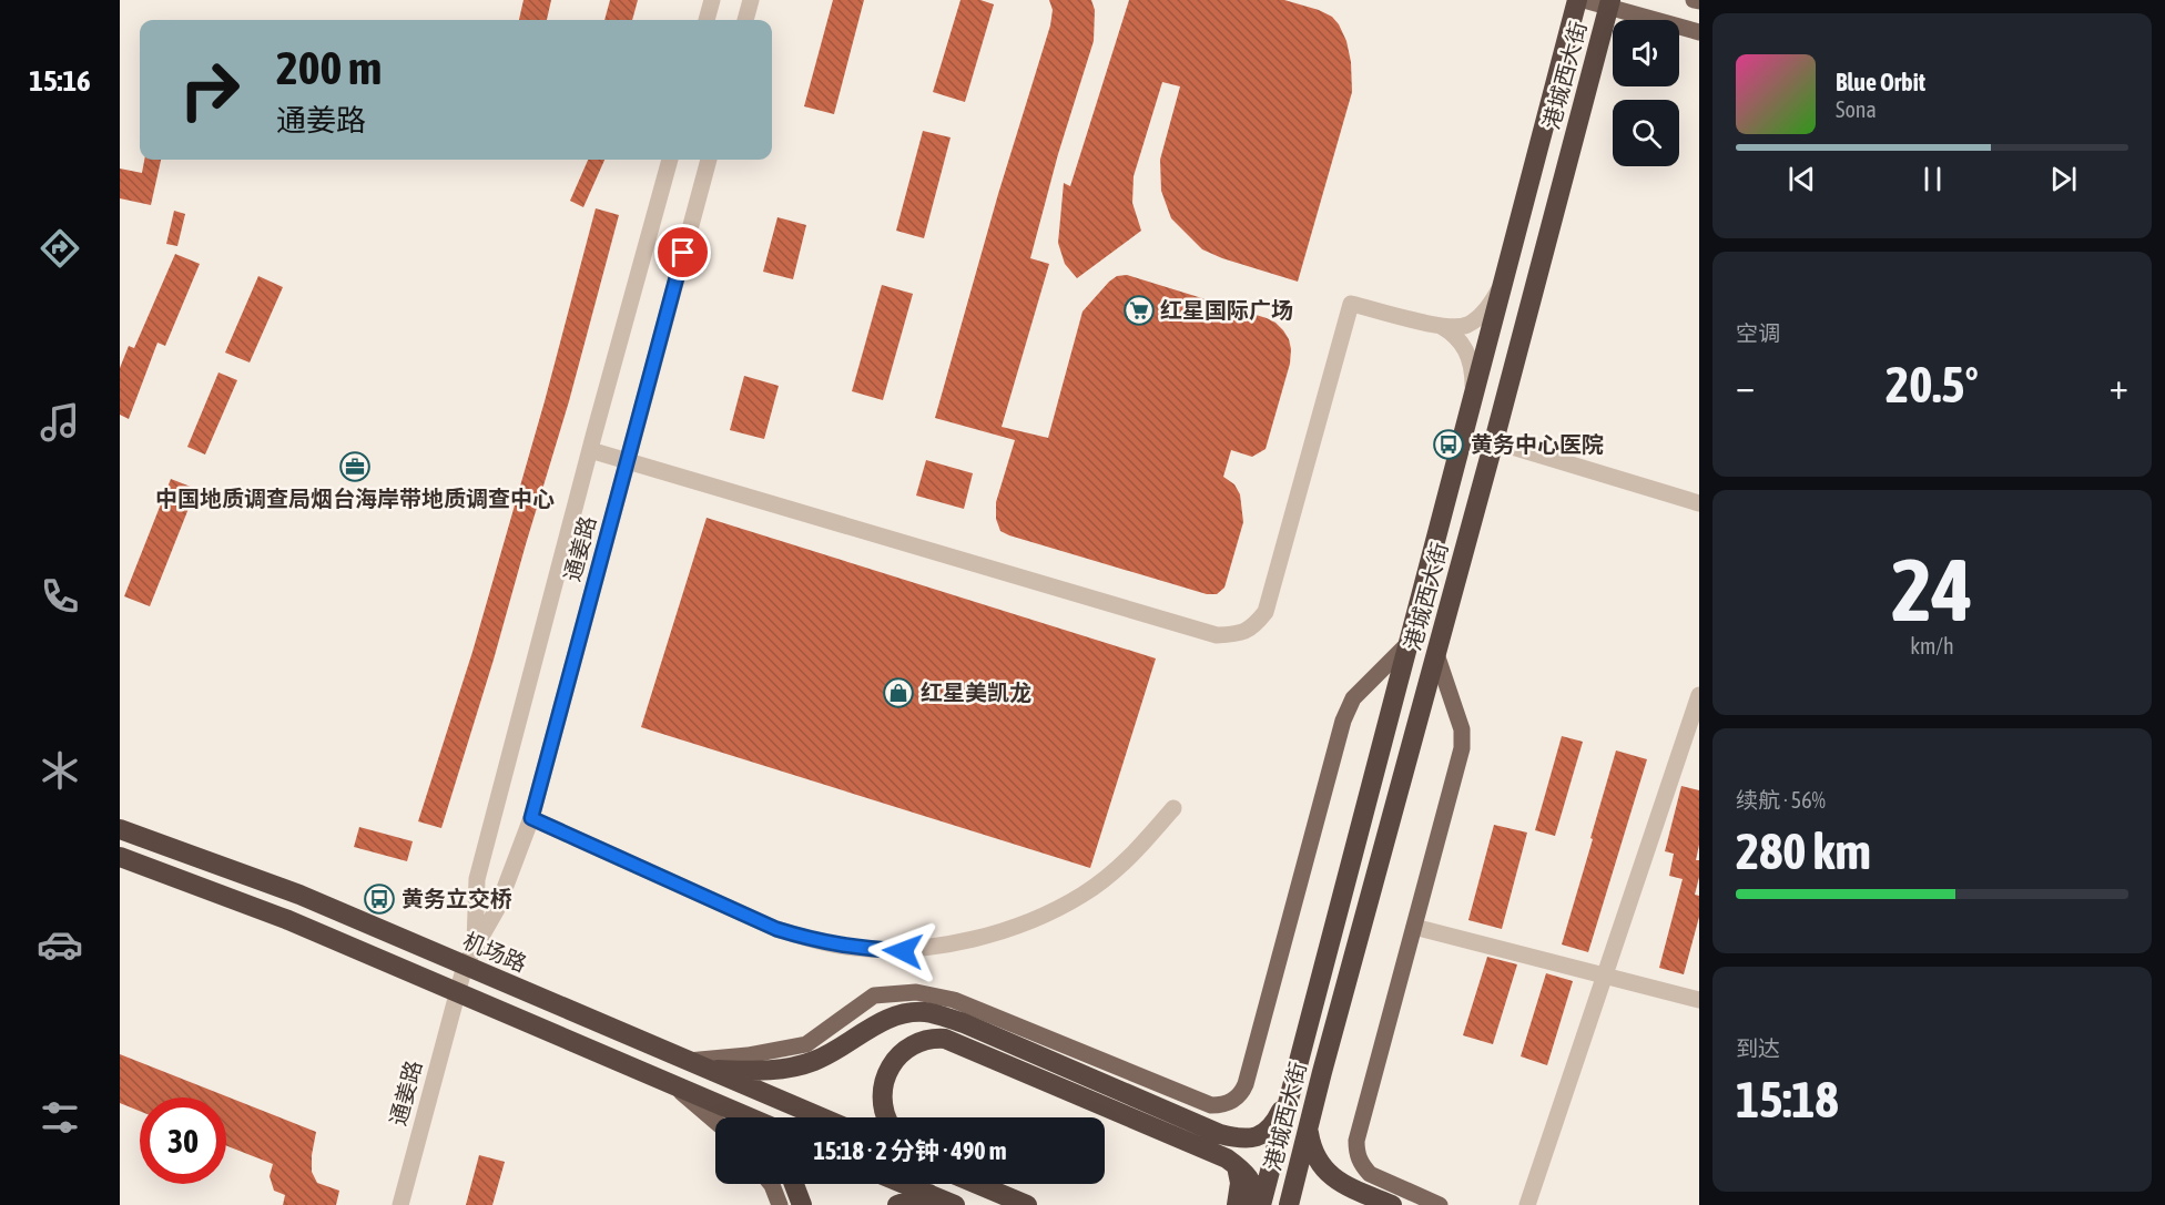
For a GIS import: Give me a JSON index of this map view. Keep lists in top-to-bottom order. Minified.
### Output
{"streets":{"highway":["港城西大街","机场路"],"street":["通姜路"]},"crossings":[["通姜路","机场路"]],"places":{"supermarket":["红星国际广场"],"bus stop":["黄务中心医院","黄务立交桥"],"office":["中国地质调查局烟台海岸带地质调查中心"],"shop":["红星美凯龙"]},"page":{"tabs":"15:16","turn":["200 m","通姜路"],"song":["Blue Orbit","Sona"],"tile":["空调",["24","km/h"],["续航 · 56%","280 km"],["到达","15:18"]],"heat":["−","20.5°","+"],"limit":"30","trip":"15:18 · 2 分钟 · 490 m"}}
